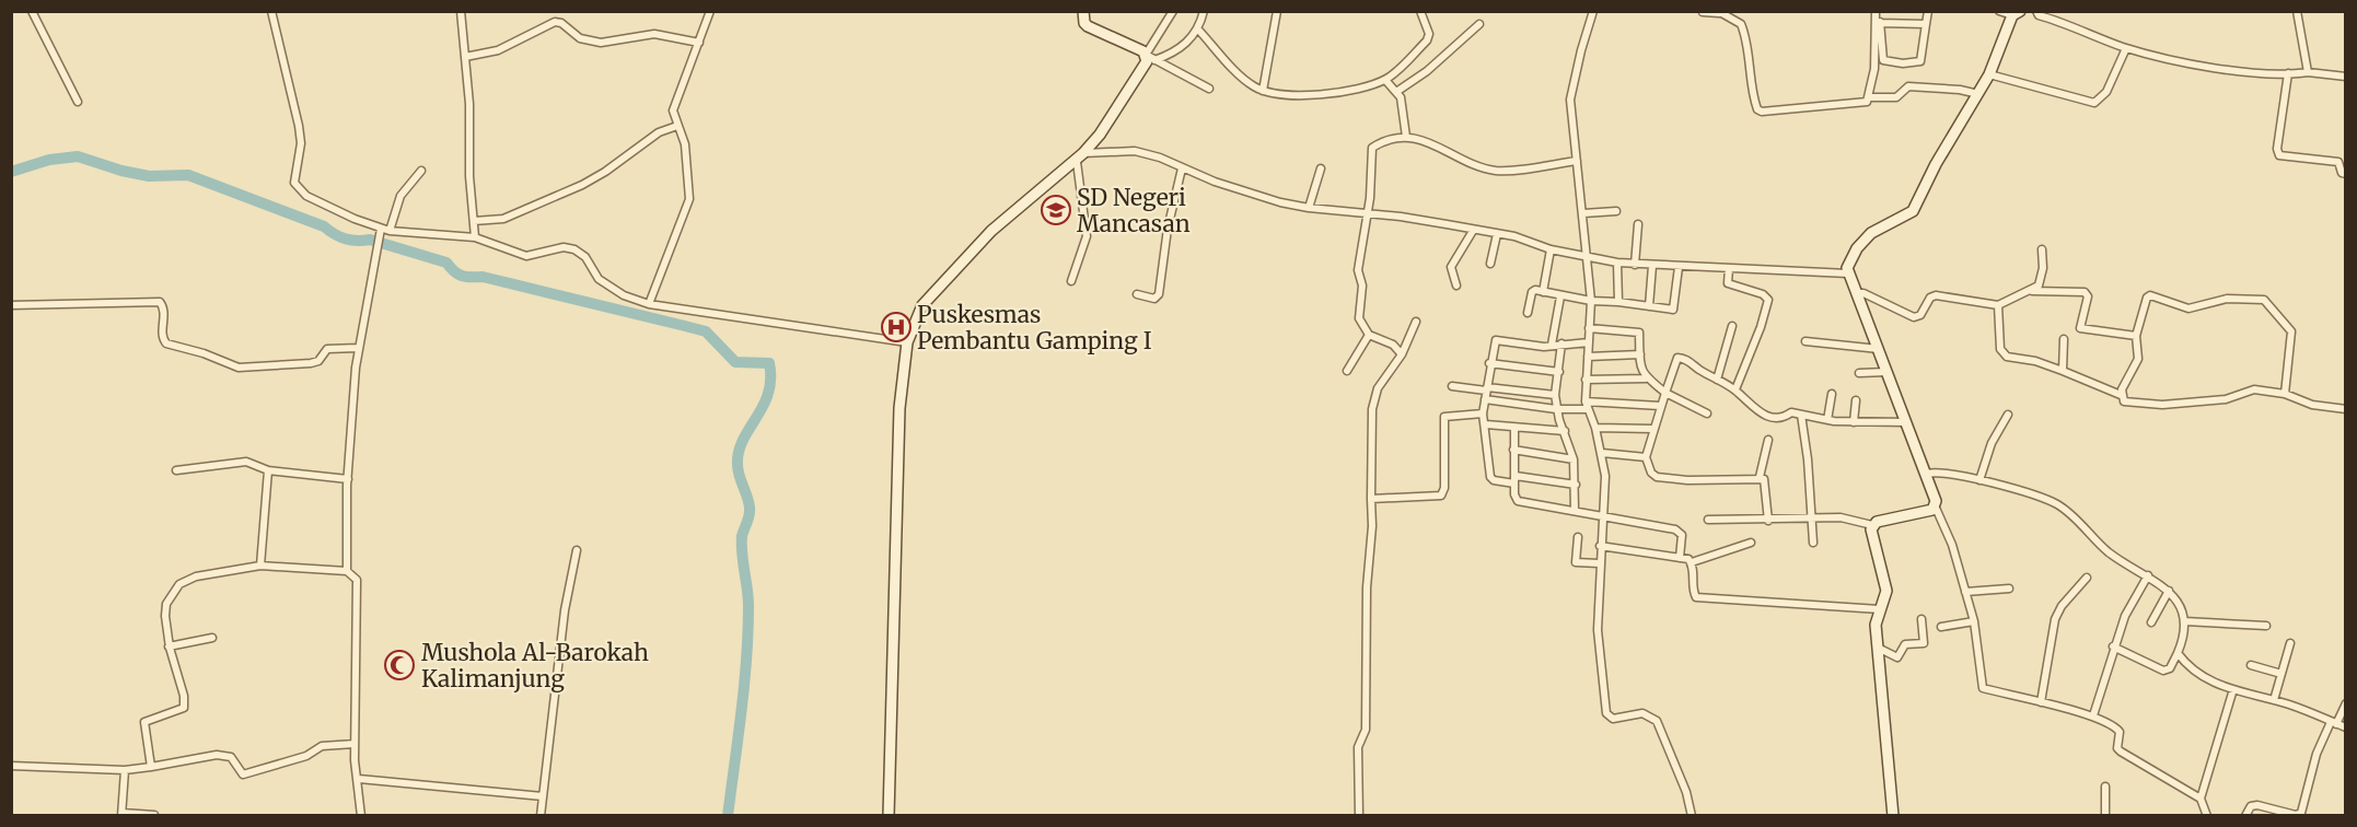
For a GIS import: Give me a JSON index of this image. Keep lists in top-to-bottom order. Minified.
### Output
{"places":{"school or university":["SD Negeri Mancasan"],"hospital":["Puskesmas Pembantu Gamping I"],"mosque":["Mushola Al-Barokah Kalimanjung"]}}
